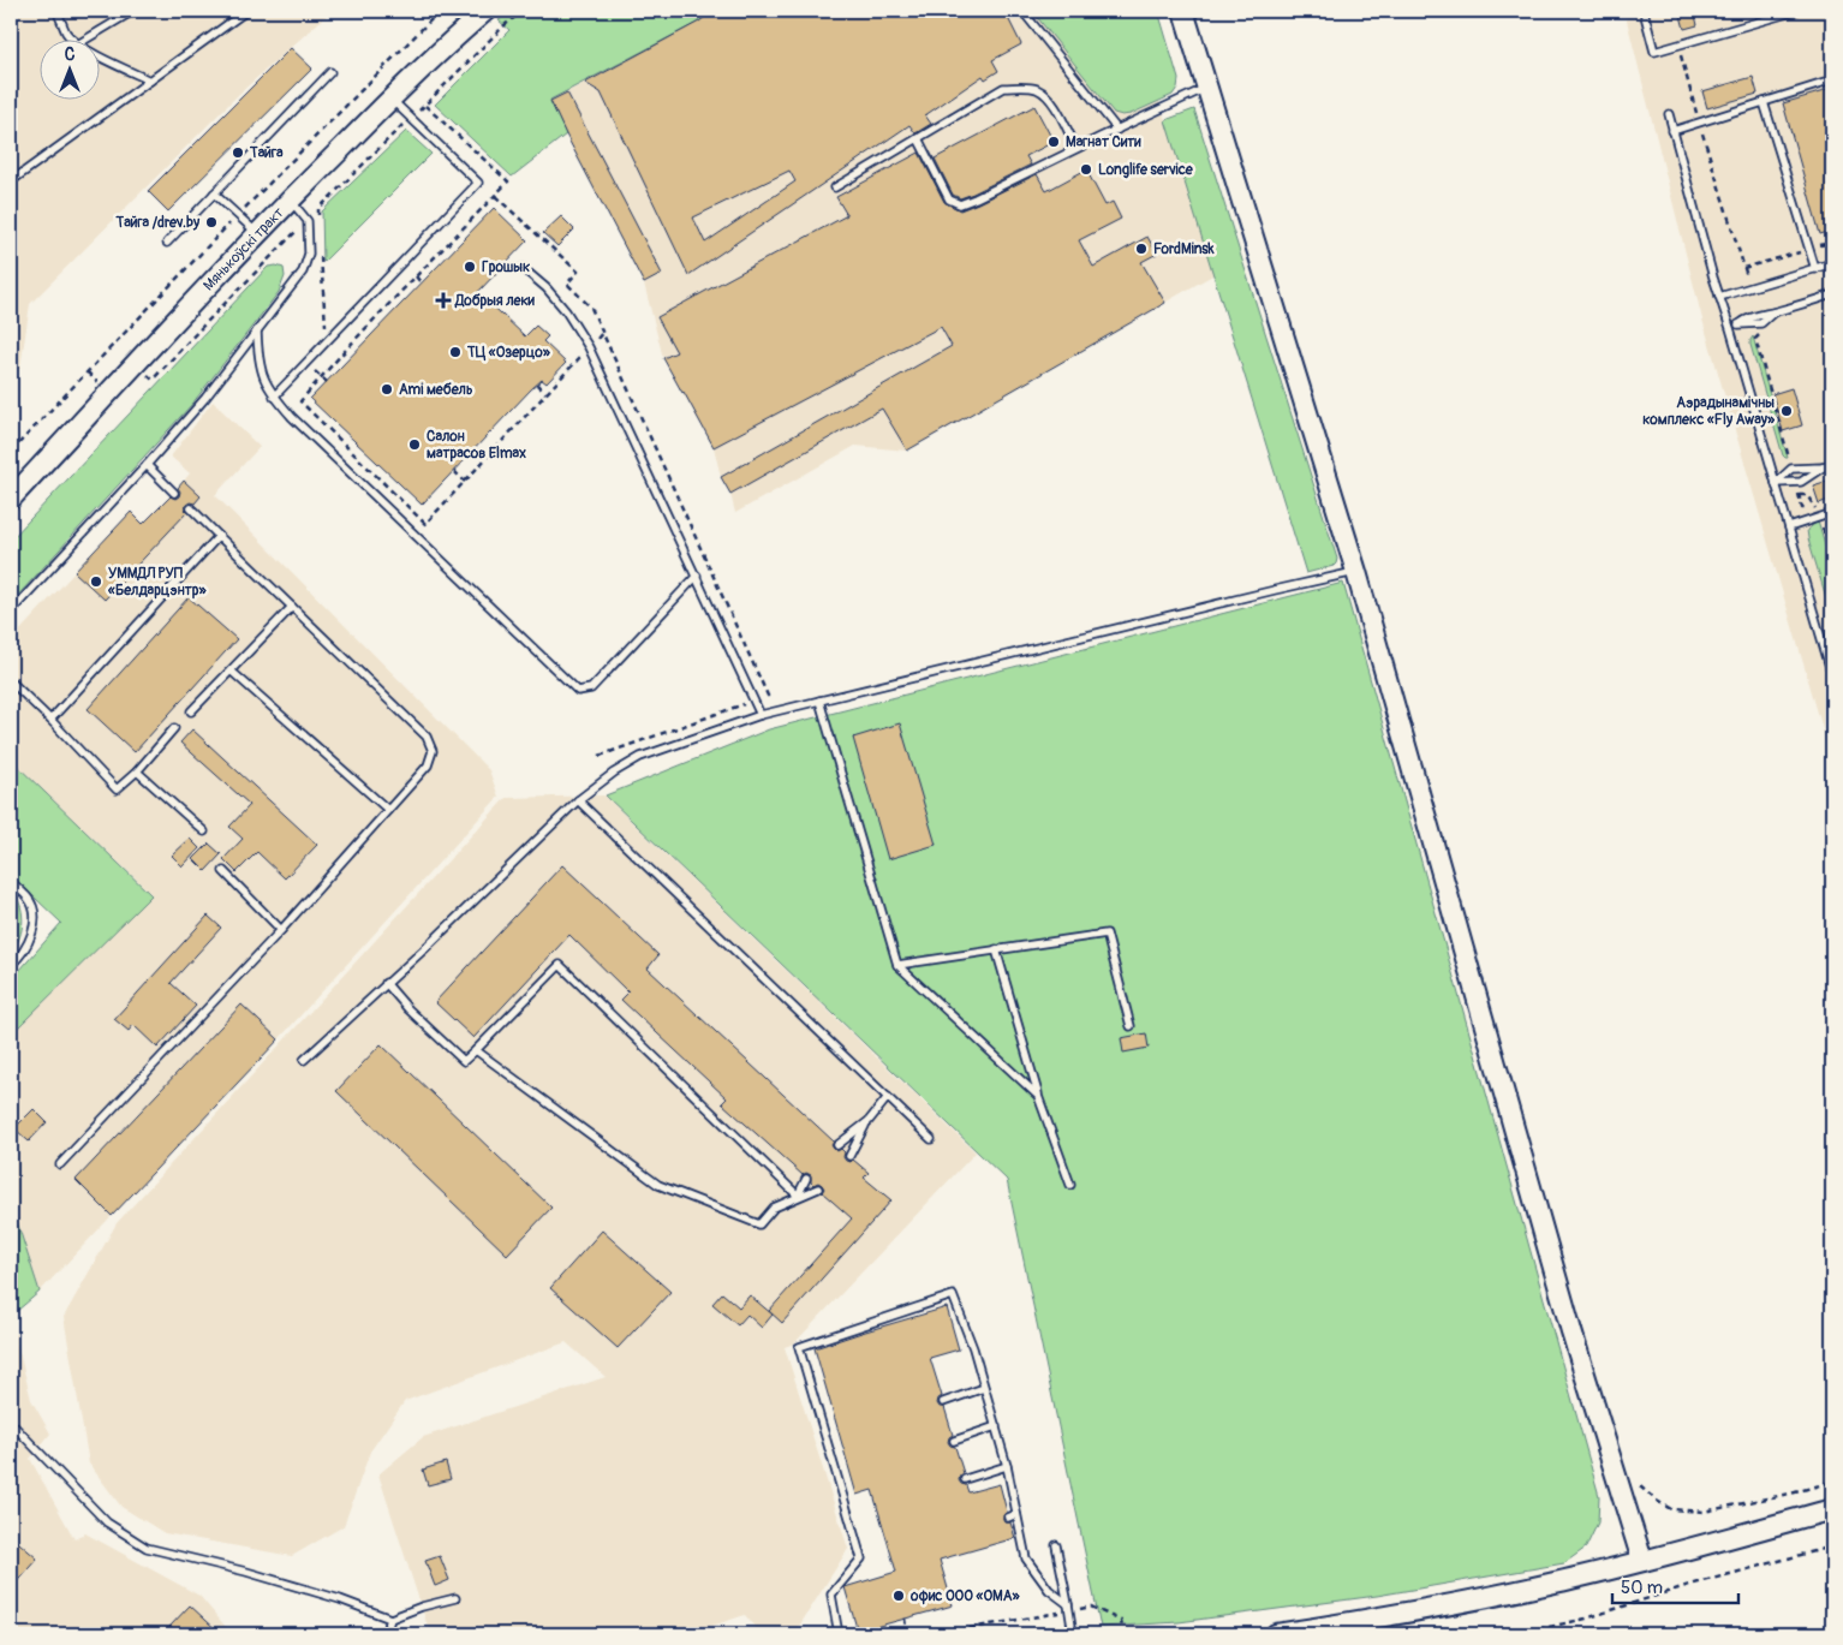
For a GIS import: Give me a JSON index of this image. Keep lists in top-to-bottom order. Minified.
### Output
{"streets":{"street":["Мянькоўскі тракт"]},"places":{"other":["Магнат Cити","Тайга","Longlife service","Тайга /drev.by","FordMinsk","Грошык","ТЦ «Озерцо»","Ami мебель","Аэрадынамічны комплекс «Fly Away»","Салон матрасов Elmax","УММДЛ РУП «Белдарцэнтр»","офис ООО «ОМА»"],"health":["Добрыя леки"]},"scale_bar":"50 m","north":"top"}
